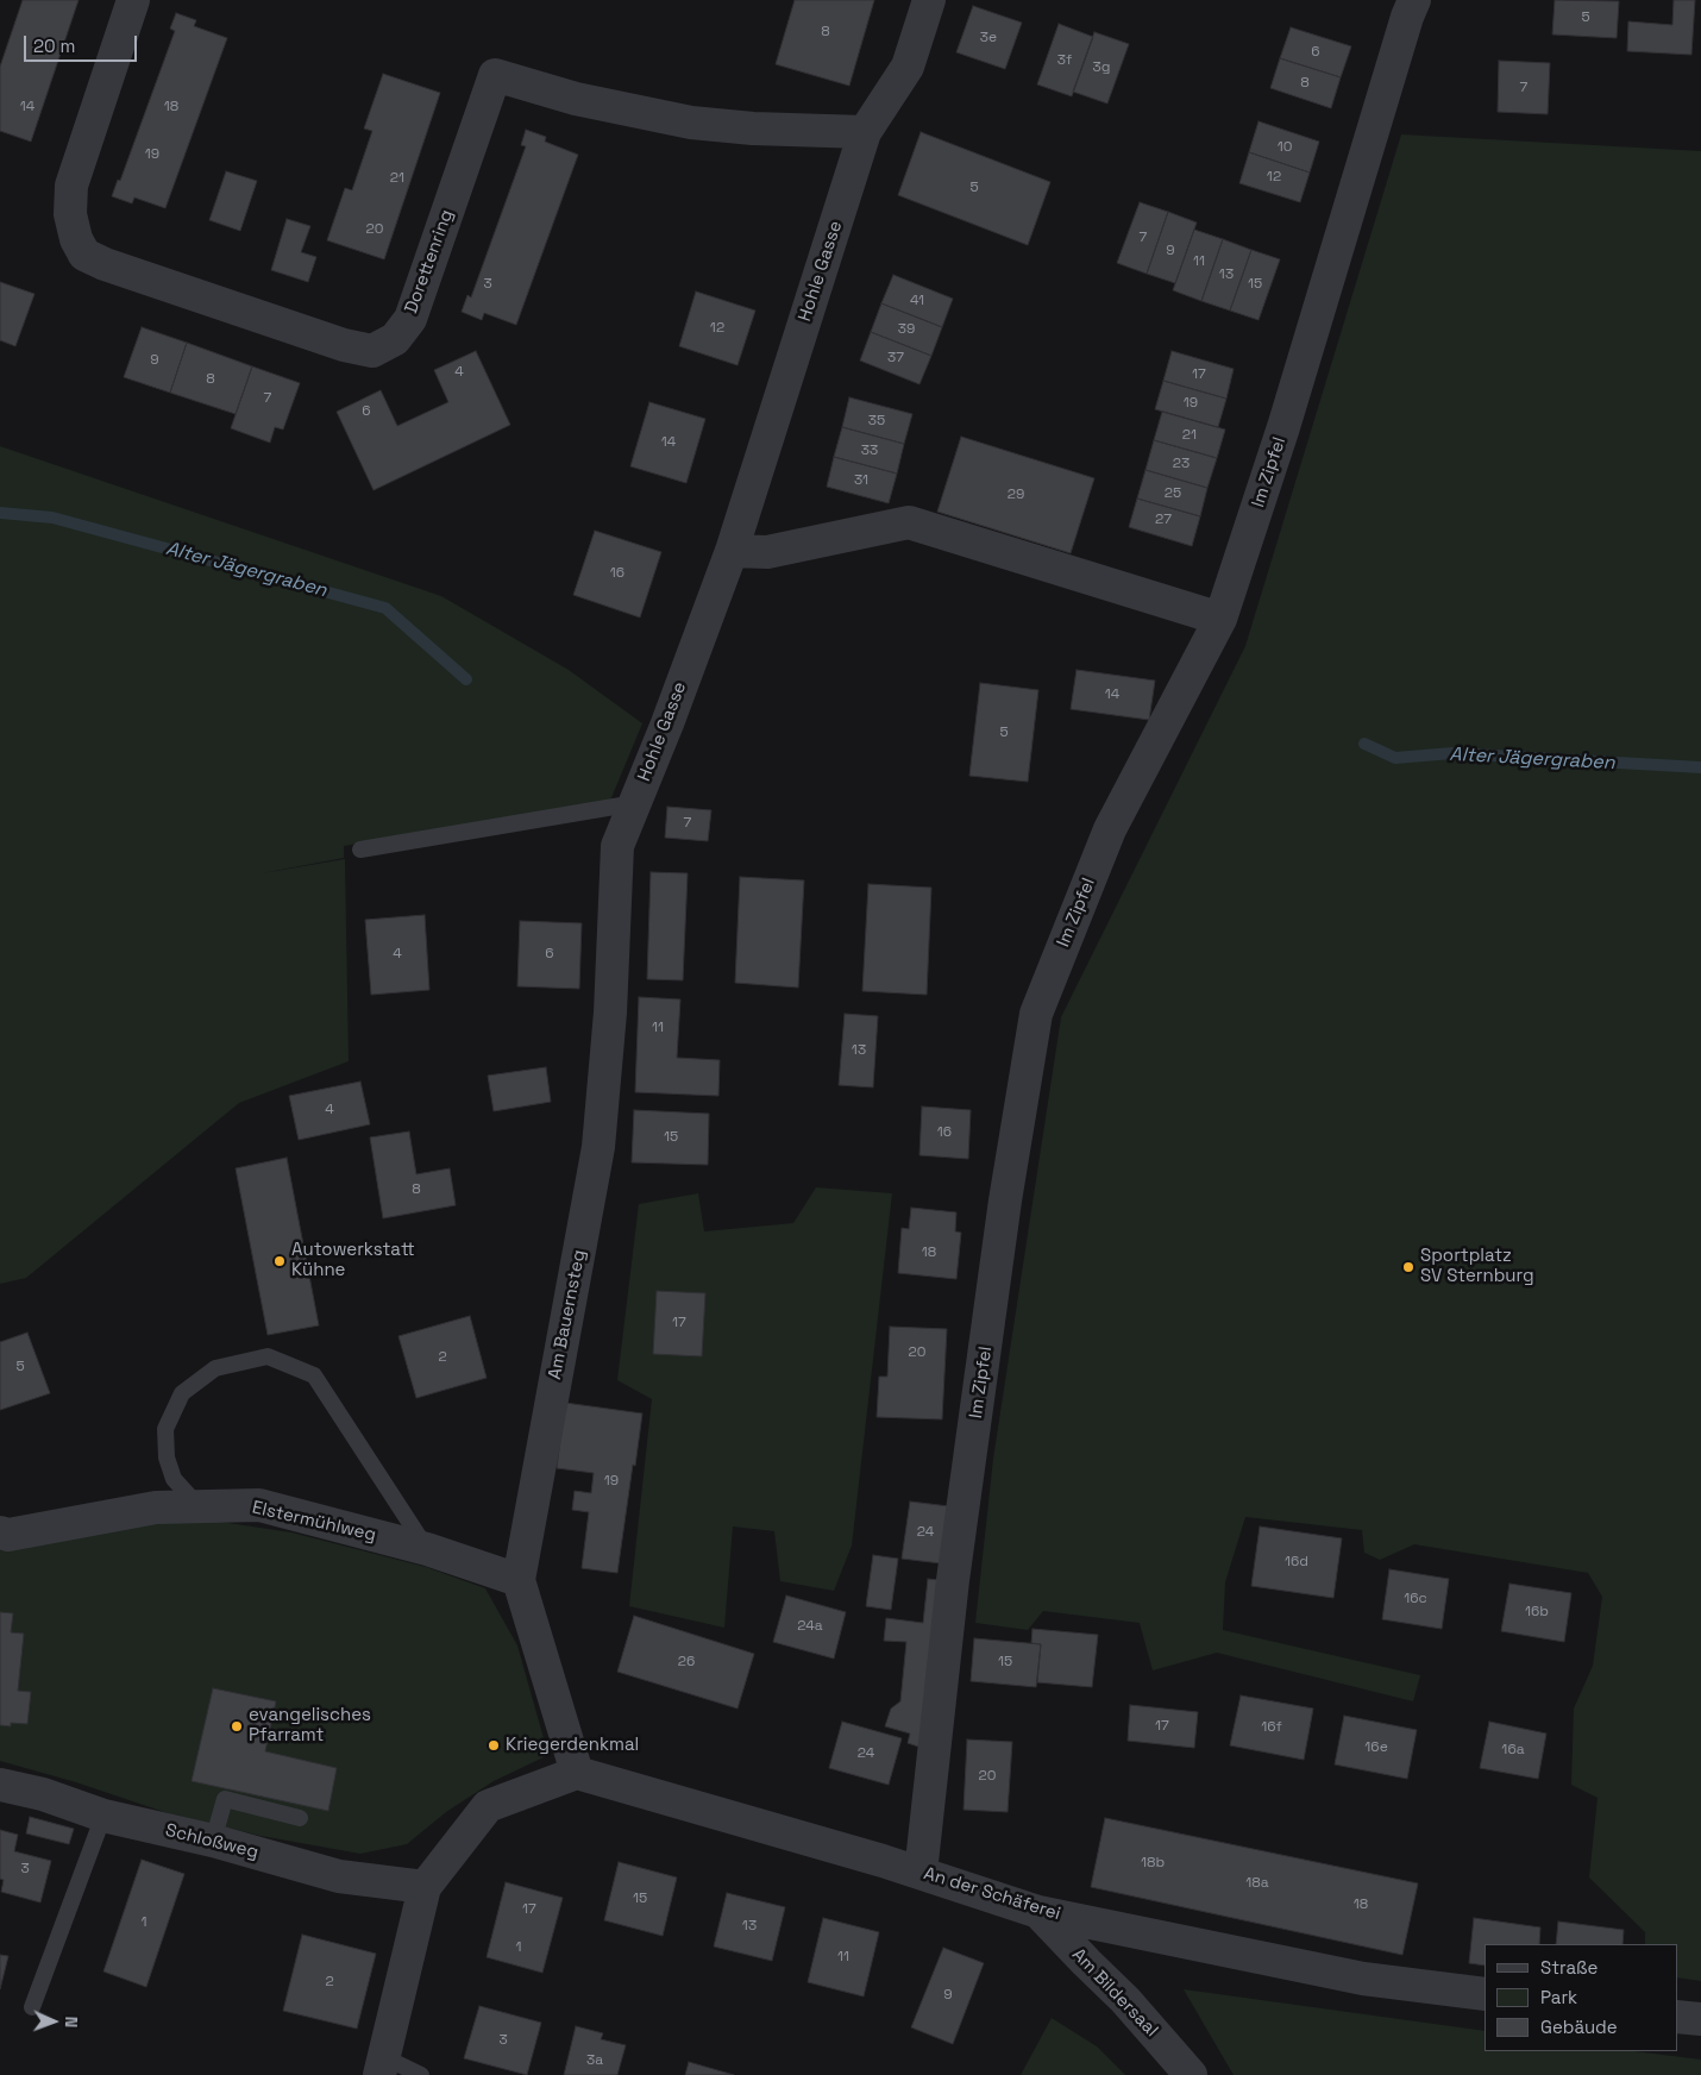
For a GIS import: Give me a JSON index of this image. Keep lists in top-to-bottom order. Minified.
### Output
{"streets":{"street":["Dorettenring","Hohle Gasse","Im Zipfel","Am Bauernsteg","Elstermühlweg","Schloßweg","An der Schäferei","Am Bildersaal"]},"crossings":[["Dorettenring","Hohle Gasse"],["Hohle Gasse","Am Bauernsteg"],["Im Zipfel","An der Schäferei"],["Am Bauernsteg","Elstermühlweg"],["Am Bauernsteg","An der Schäferei"],["An der Schäferei","Am Bildersaal"]],"water":["Alter Jägergraben"],"places":["Autowerkstatt Kühne","Sportplatz SV Sternburg","evangelisches Pfarramt","Kriegerdenkmal"],"house_numbers":["5","8","3e","6","3f","3g","8","7","14","18","10","19","12","21","5","20","7","9","11","13","3","15","41","12","39","37","9","4","17","8","7","19","6","35","21","14","33","23","31","25","29","27","16","14","5","7","4","6","11","13","4","16","15","8","18","17","20","2","5","19","24","16d","16c","16b","24a","26","15","17","16f","16e","16a","24","20","18b","3","18a","15","18","17","1","13","1","11","2","9","3","3a"],"legend":["Straße","Park","Gebäude"],"scale_bar":"20 m","north":"right"}
